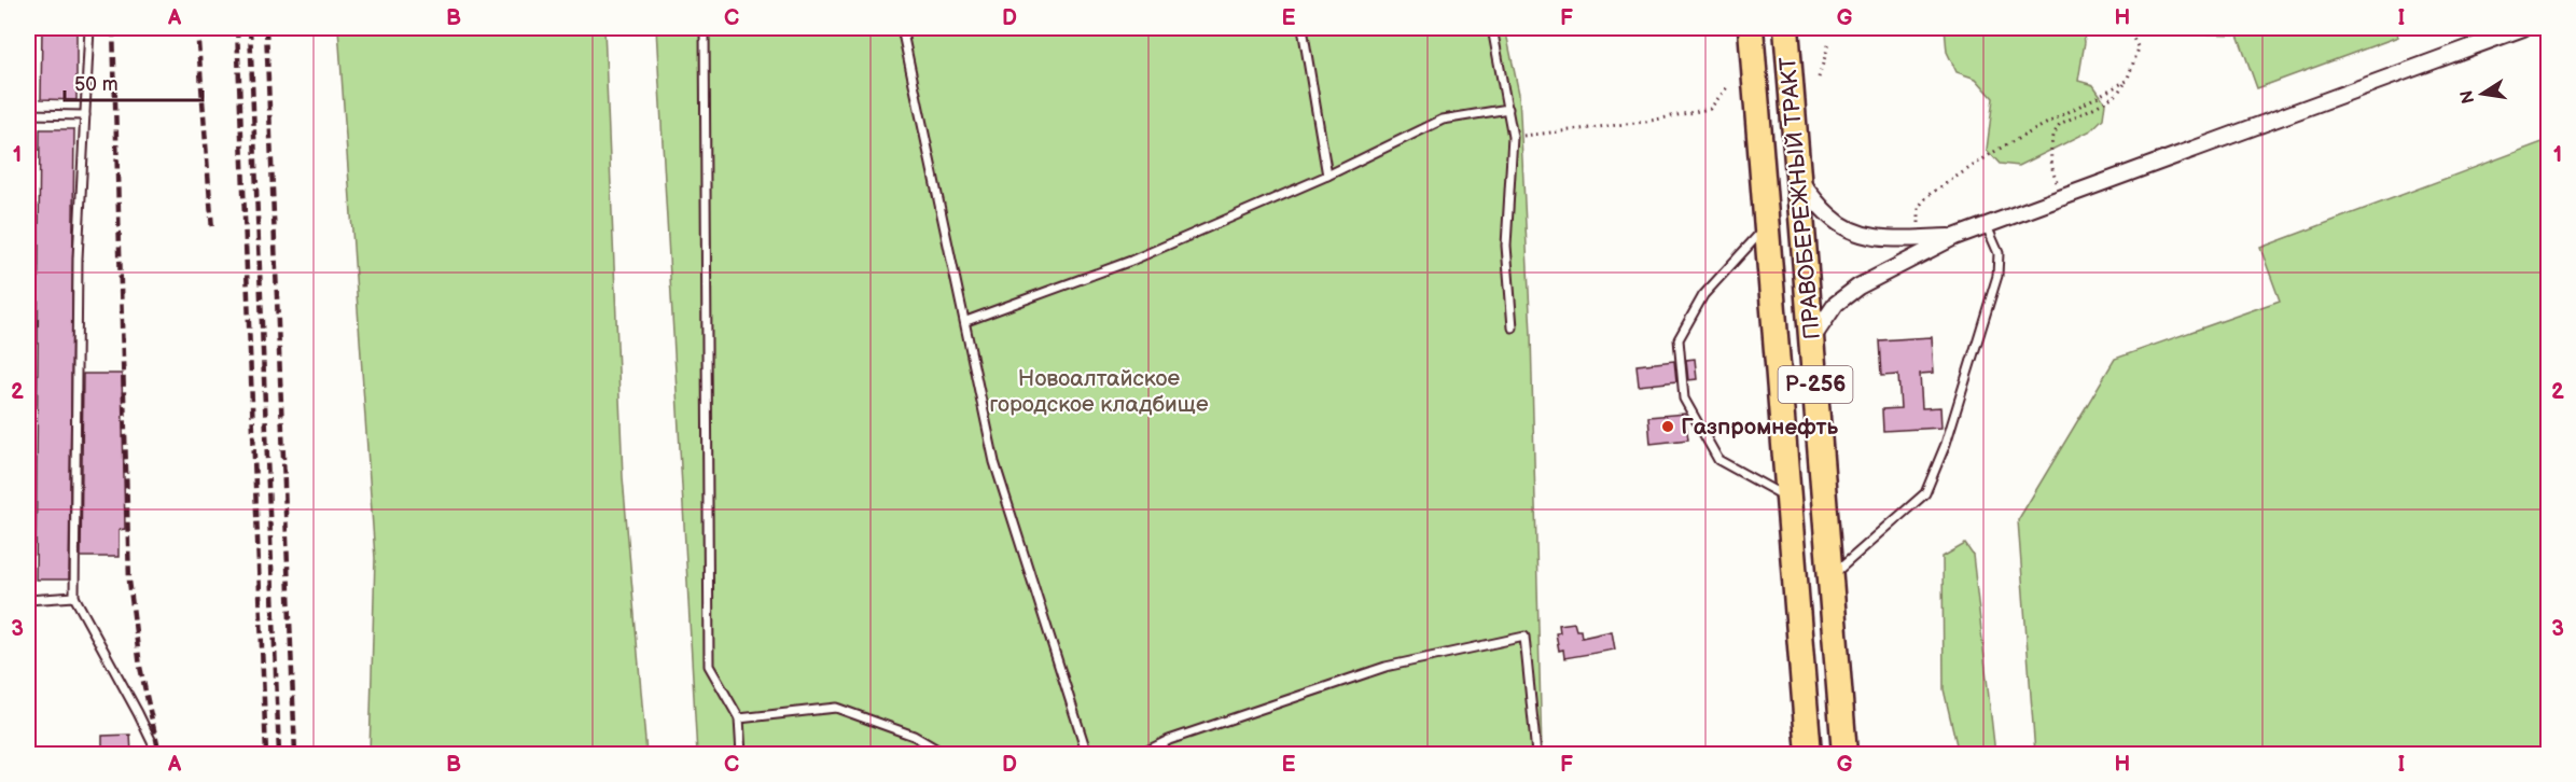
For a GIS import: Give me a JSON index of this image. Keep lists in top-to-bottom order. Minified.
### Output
{"streets":{"highway":["ПРАВОБЕРЕЖНЫЙ ТРАКТ","Р-256"]},"parks":["Новоалтайское городское кладбище"],"places":["Газпромнефть"],"scale_bar":"50 m","north":"left","grid":{"columns":["A","B","C","D","E","F","G","H","I"],"rows":["1","2","3"]}}
